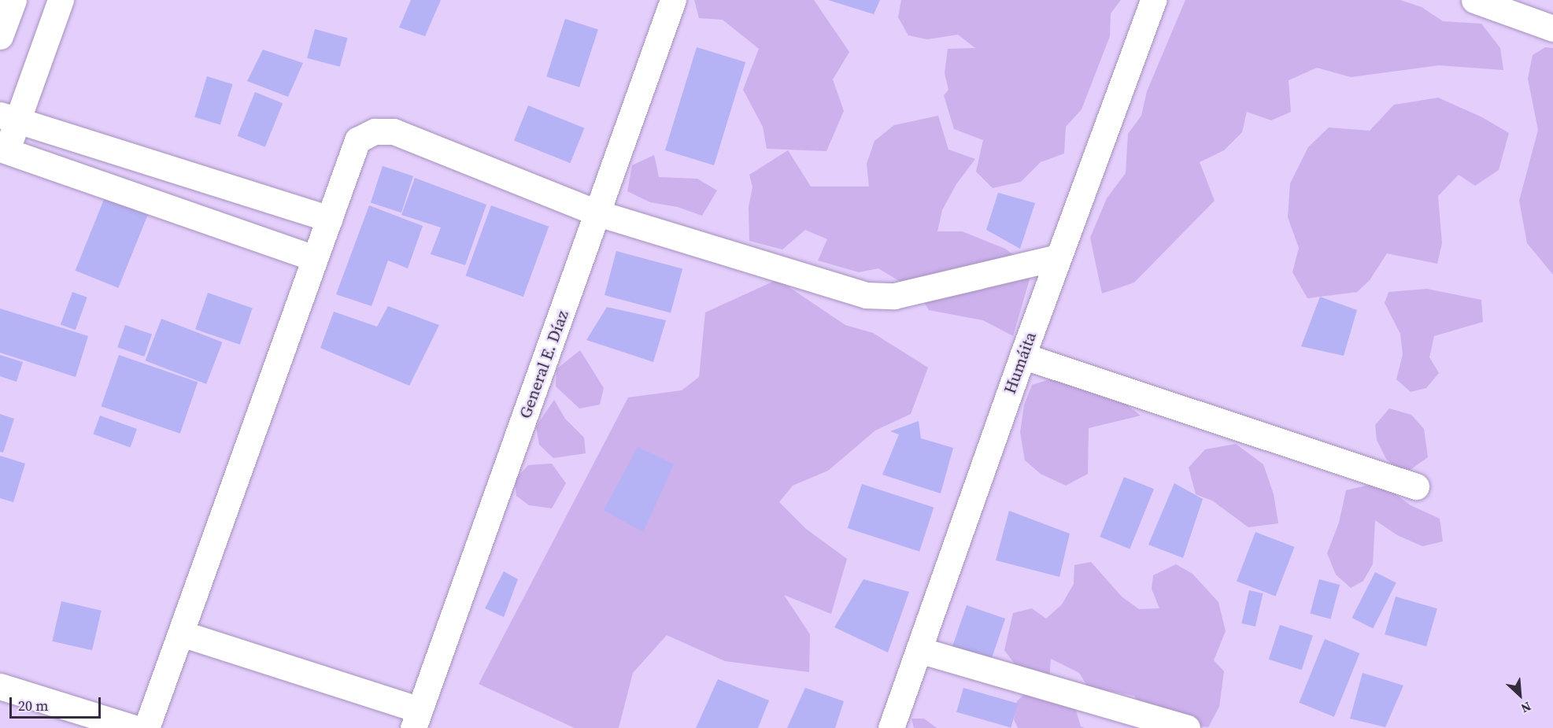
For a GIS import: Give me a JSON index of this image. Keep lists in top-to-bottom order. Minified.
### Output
{"streets":{"street":["Humáita","General E. Díaz"]},"scale_bar":"20 m","north":"bottom right"}
